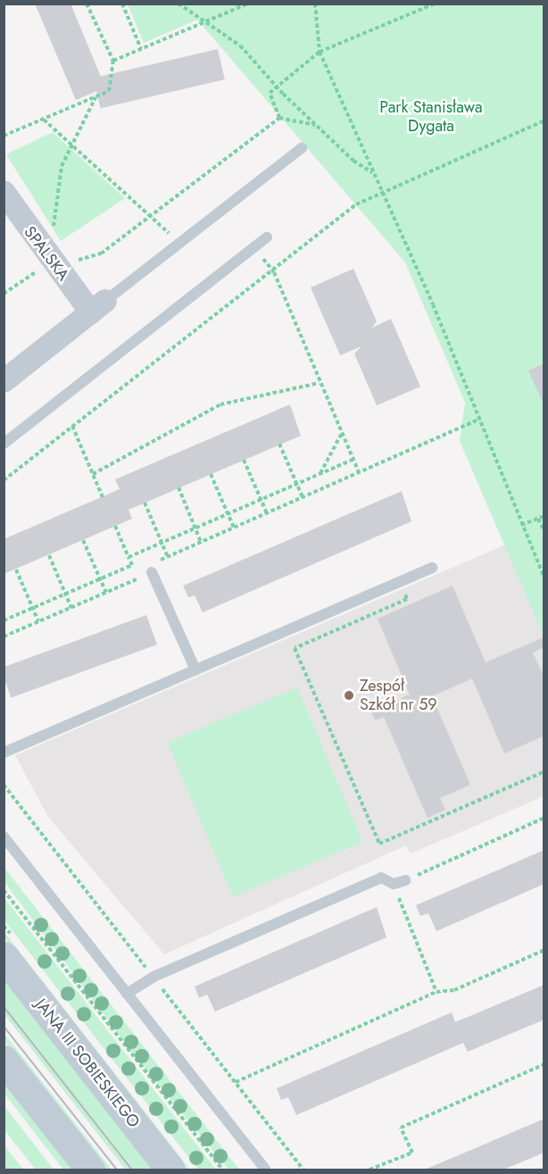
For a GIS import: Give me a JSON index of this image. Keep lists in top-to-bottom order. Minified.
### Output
{"streets":{"main road":["JANA III SOBIESKIEGO"],"street":["SPALSKA"]},"parks":["Park Stanisława Dygata"],"places":["Zespół Szkół nr 59"]}
